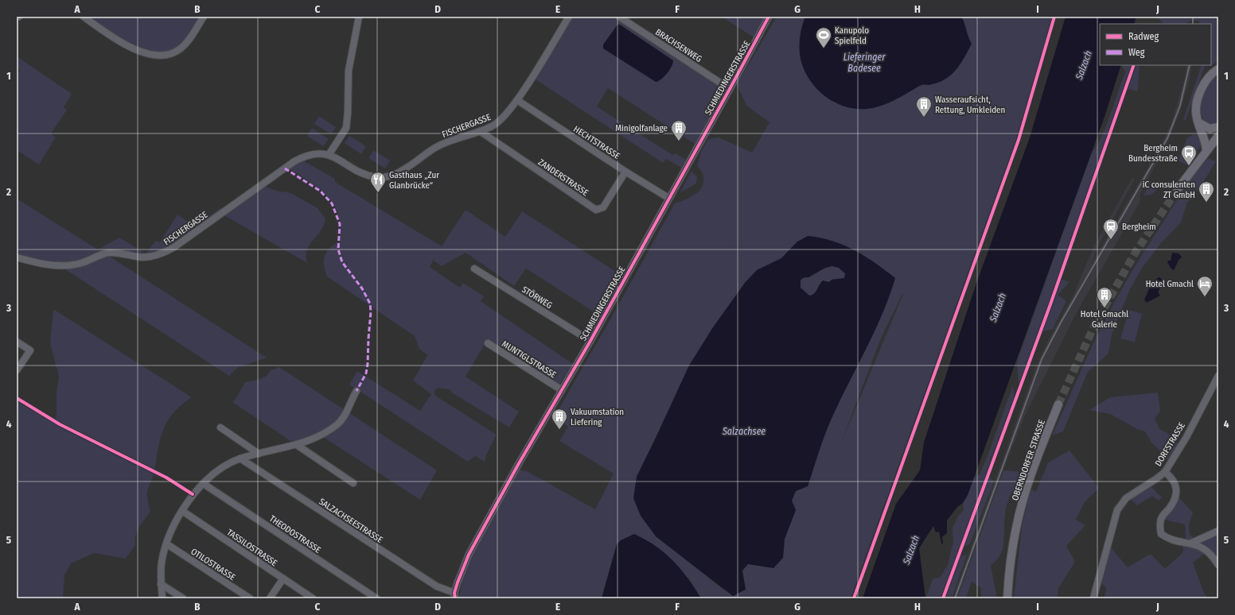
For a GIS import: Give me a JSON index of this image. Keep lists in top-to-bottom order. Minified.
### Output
{"streets":{"main road":["OBERNDORFER STRASSE"],"street":["BRACHSENWEG","SCHMIEDINGERSTRASSE","FISCHERGASSE","HECHTSTRASSE","ZANDERSTRASSE","STÖRWEG","MUNTIGLSTRASSE","DORFSTRASSE","SALZACHSEESTRASSE","THEODOSTRASSE","TASSILOSTRASSE","OTILOSTRASSE"]},"crossings":[["BRACHSENWEG","SCHMIEDINGERSTRASSE"],["SCHMIEDINGERSTRASSE","HECHTSTRASSE"],["SCHMIEDINGERSTRASSE","STÖRWEG"],["SCHMIEDINGERSTRASSE","MUNTIGLSTRASSE"],["SCHMIEDINGERSTRASSE","SALZACHSEESTRASSE"],["FISCHERGASSE","HECHTSTRASSE"],["FISCHERGASSE","ZANDERSTRASSE"],["HECHTSTRASSE","ZANDERSTRASSE"]],"water":["Lieferinger Badesee","Salzach","Salzachsee"],"places":{"sports":["Kanupolo Spielfeld"],"building":["Wasseraufsicht, Rettung, Umkleiden","Minigolfanlage","iC consulenten ZT GmbH","Hotel Gmachl Galerie","Vakuumstation Liefering"],"bus stop":["Bergheim Bundesstraße"],"restaurant":["Gasthaus „Zur Glanbrücke“"],"station":["Bergheim"],"hotel":["Hotel Gmachl"]},"legend":["Radweg","Weg"],"grid":{"columns":["A","B","C","D","E","F","G","H","I","J"],"rows":["1","2","3","4","5"]}}
